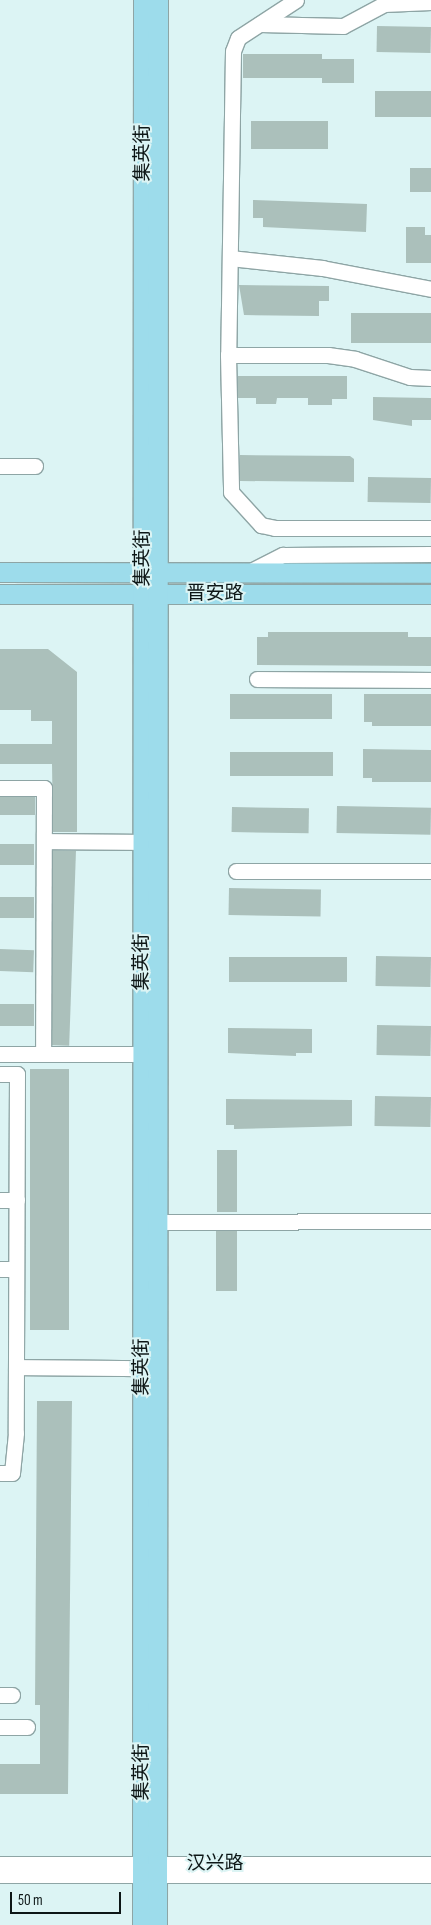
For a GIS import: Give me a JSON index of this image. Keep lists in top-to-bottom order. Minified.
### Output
{"streets":{"main road":["集英街","晋安路"],"street":["汉兴路"]},"crossings":[["集英街","晋安路"],["集英街","汉兴路"]],"scale_bar":"50 m"}
